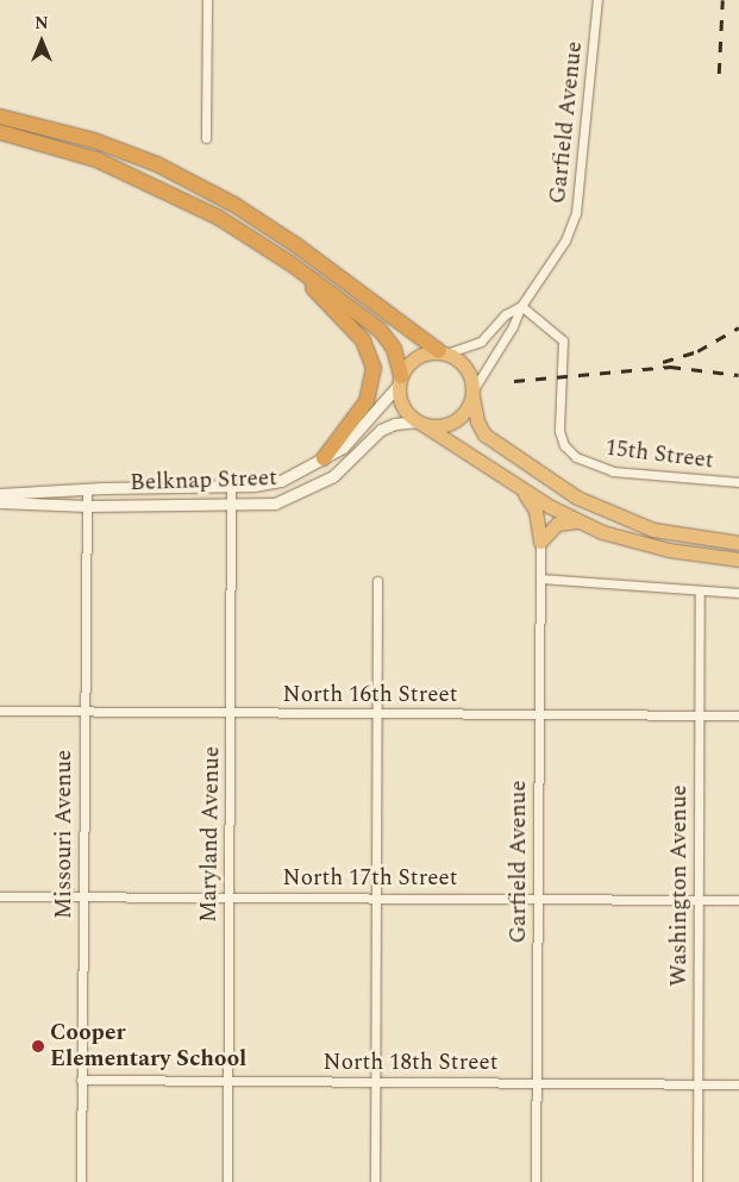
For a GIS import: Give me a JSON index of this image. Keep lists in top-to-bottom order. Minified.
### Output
{"streets":{"street":["Garfield Avenue","15th Street","Belknap Street","North 16th Street","Missouri Avenue","Maryland Avenue","North 17th Street","Washington Avenue","North 18th Street"]},"crossings":[["Garfield Avenue","15th Street"],["Garfield Avenue","Belknap Street"],["Garfield Avenue","North 16th Street"],["Garfield Avenue","North 17th Street"],["Garfield Avenue","North 18th Street"],["Belknap Street","Missouri Avenue"],["Belknap Street","Maryland Avenue"],["North 16th Street","Missouri Avenue"],["North 16th Street","Maryland Avenue"],["North 16th Street","Washington Avenue"],["Missouri Avenue","North 17th Street"],["Missouri Avenue","North 18th Street"],["Maryland Avenue","North 17th Street"],["Maryland Avenue","North 18th Street"],["North 17th Street","Washington Avenue"],["Washington Avenue","North 18th Street"]],"places":["Cooper Elementary School"],"north":"top"}
